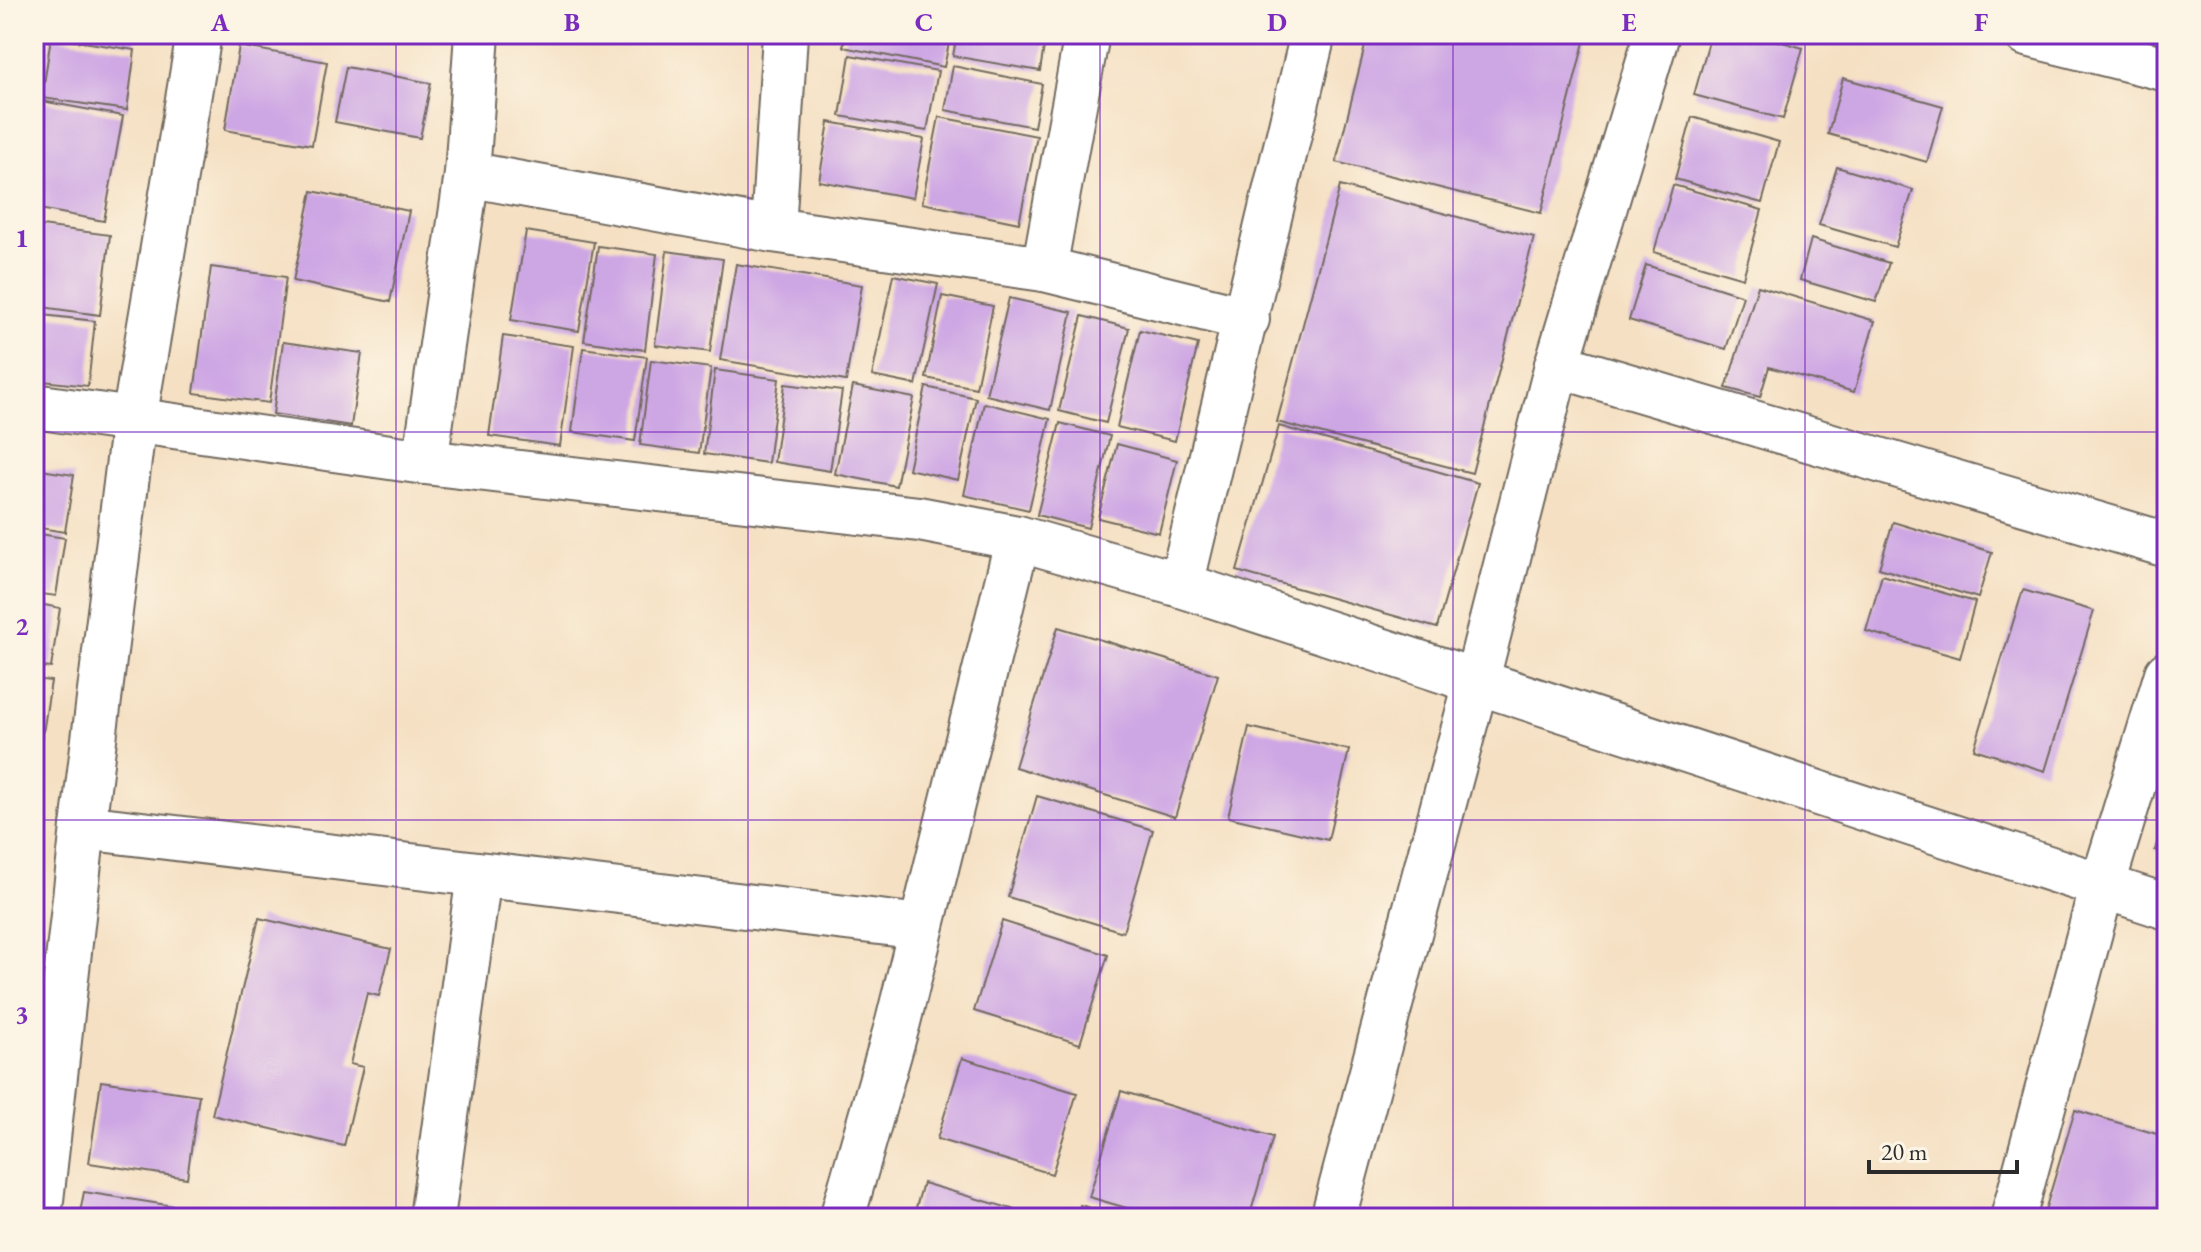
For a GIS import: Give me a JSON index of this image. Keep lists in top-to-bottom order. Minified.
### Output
{"scale_bar":"20 m","grid":{"columns":["A","B","C","D","E","F"],"rows":["1","2","3"]}}
